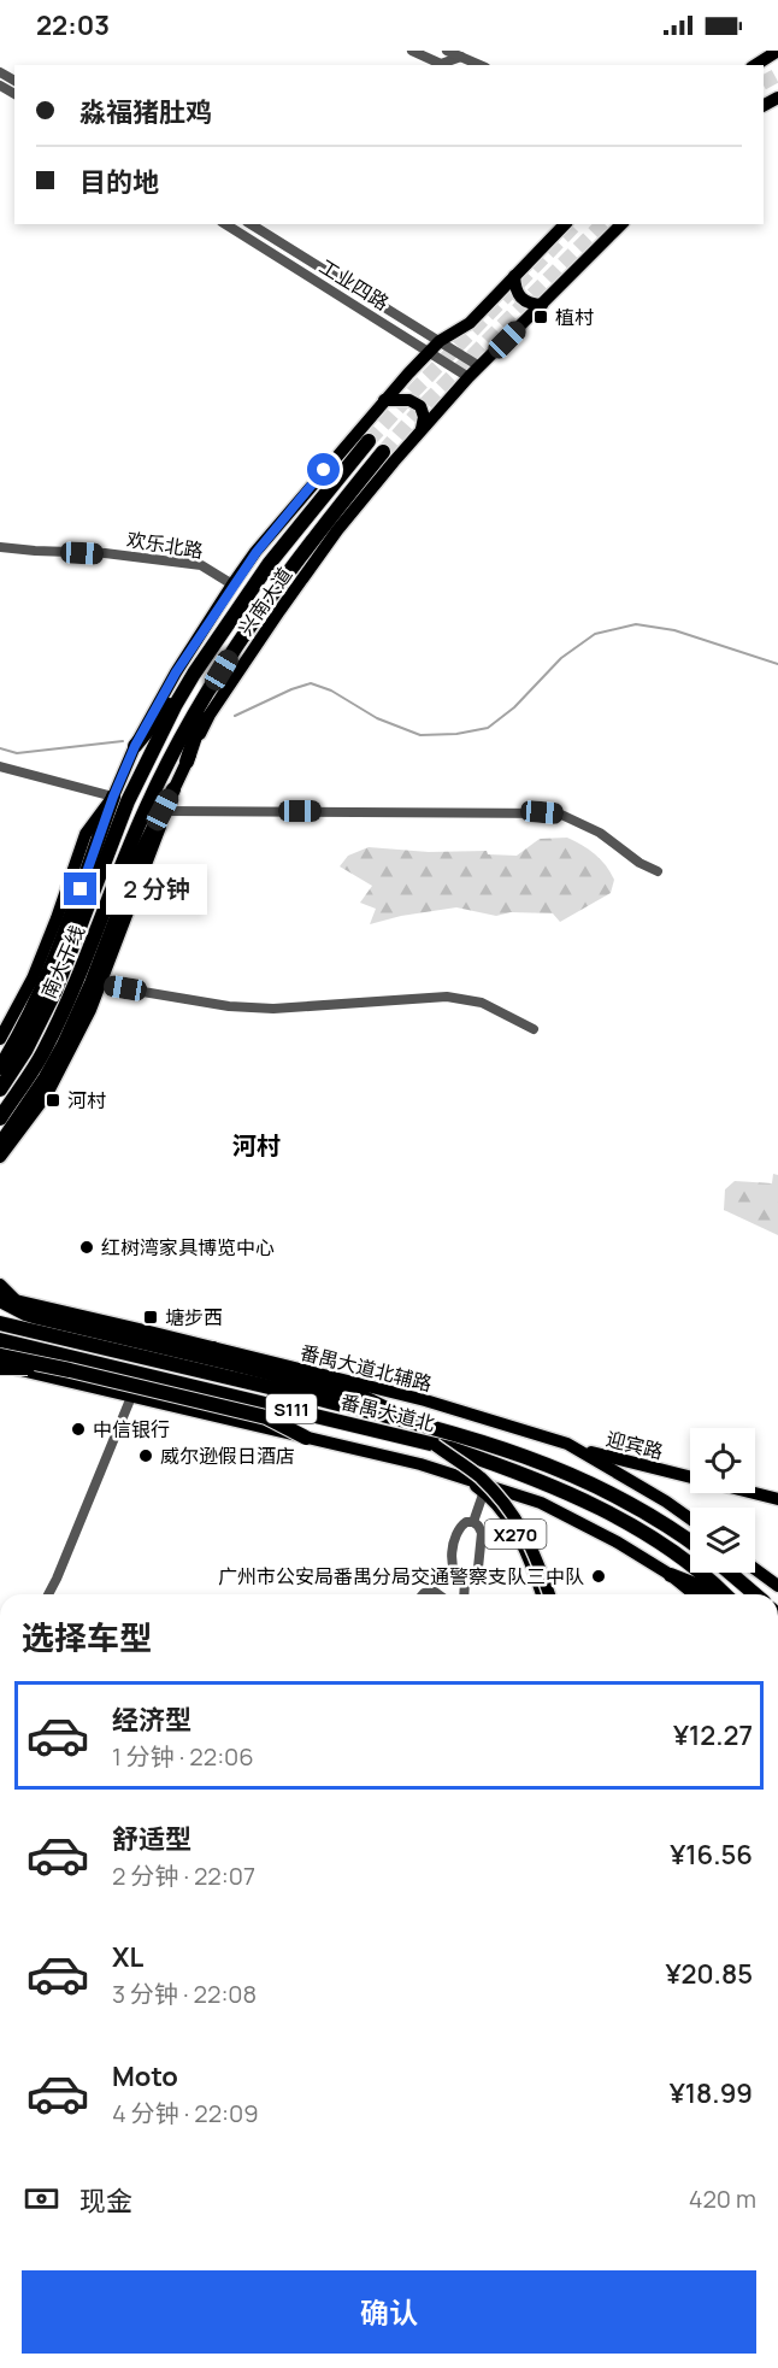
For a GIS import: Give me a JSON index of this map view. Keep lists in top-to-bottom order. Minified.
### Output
{"streets":{"highway":["南大干线","S111","番禺大道北"],"main road":["兴南大道","番禺大道北辅路","迎宾路","X270"],"street":["工业四路","欢乐北路"]},"crossings":[["工业四路","兴南大道"],["欢乐北路","兴南大道"],["番禺大道北辅路","迎宾路"]],"districts":["河村"],"places":{"transit":["植村","河村","塘步西"],"other":["红树湾家具博览中心","中信银行","威尔逊假日酒店","广州市公安局番禺分局交通警察支队三中队"]},"page":{"status":"22:03","banner":["淼福猪肚鸡","目的地"],"bubble":"2 分钟","heading":"选择车型","list":[{"name":"经济型","note":"1 分钟 · 22:06","value":"¥12.27"},{"name":"舒适型","note":"2 分钟 · 22:07","value":"¥16.56"},{"name":"XL","note":"3 分钟 · 22:08","value":"¥20.85"},{"name":"Moto","note":"4 分钟 · 22:09","value":"¥18.99"}],"pay":["现金","420 m"],"buttons":"确认"}}
